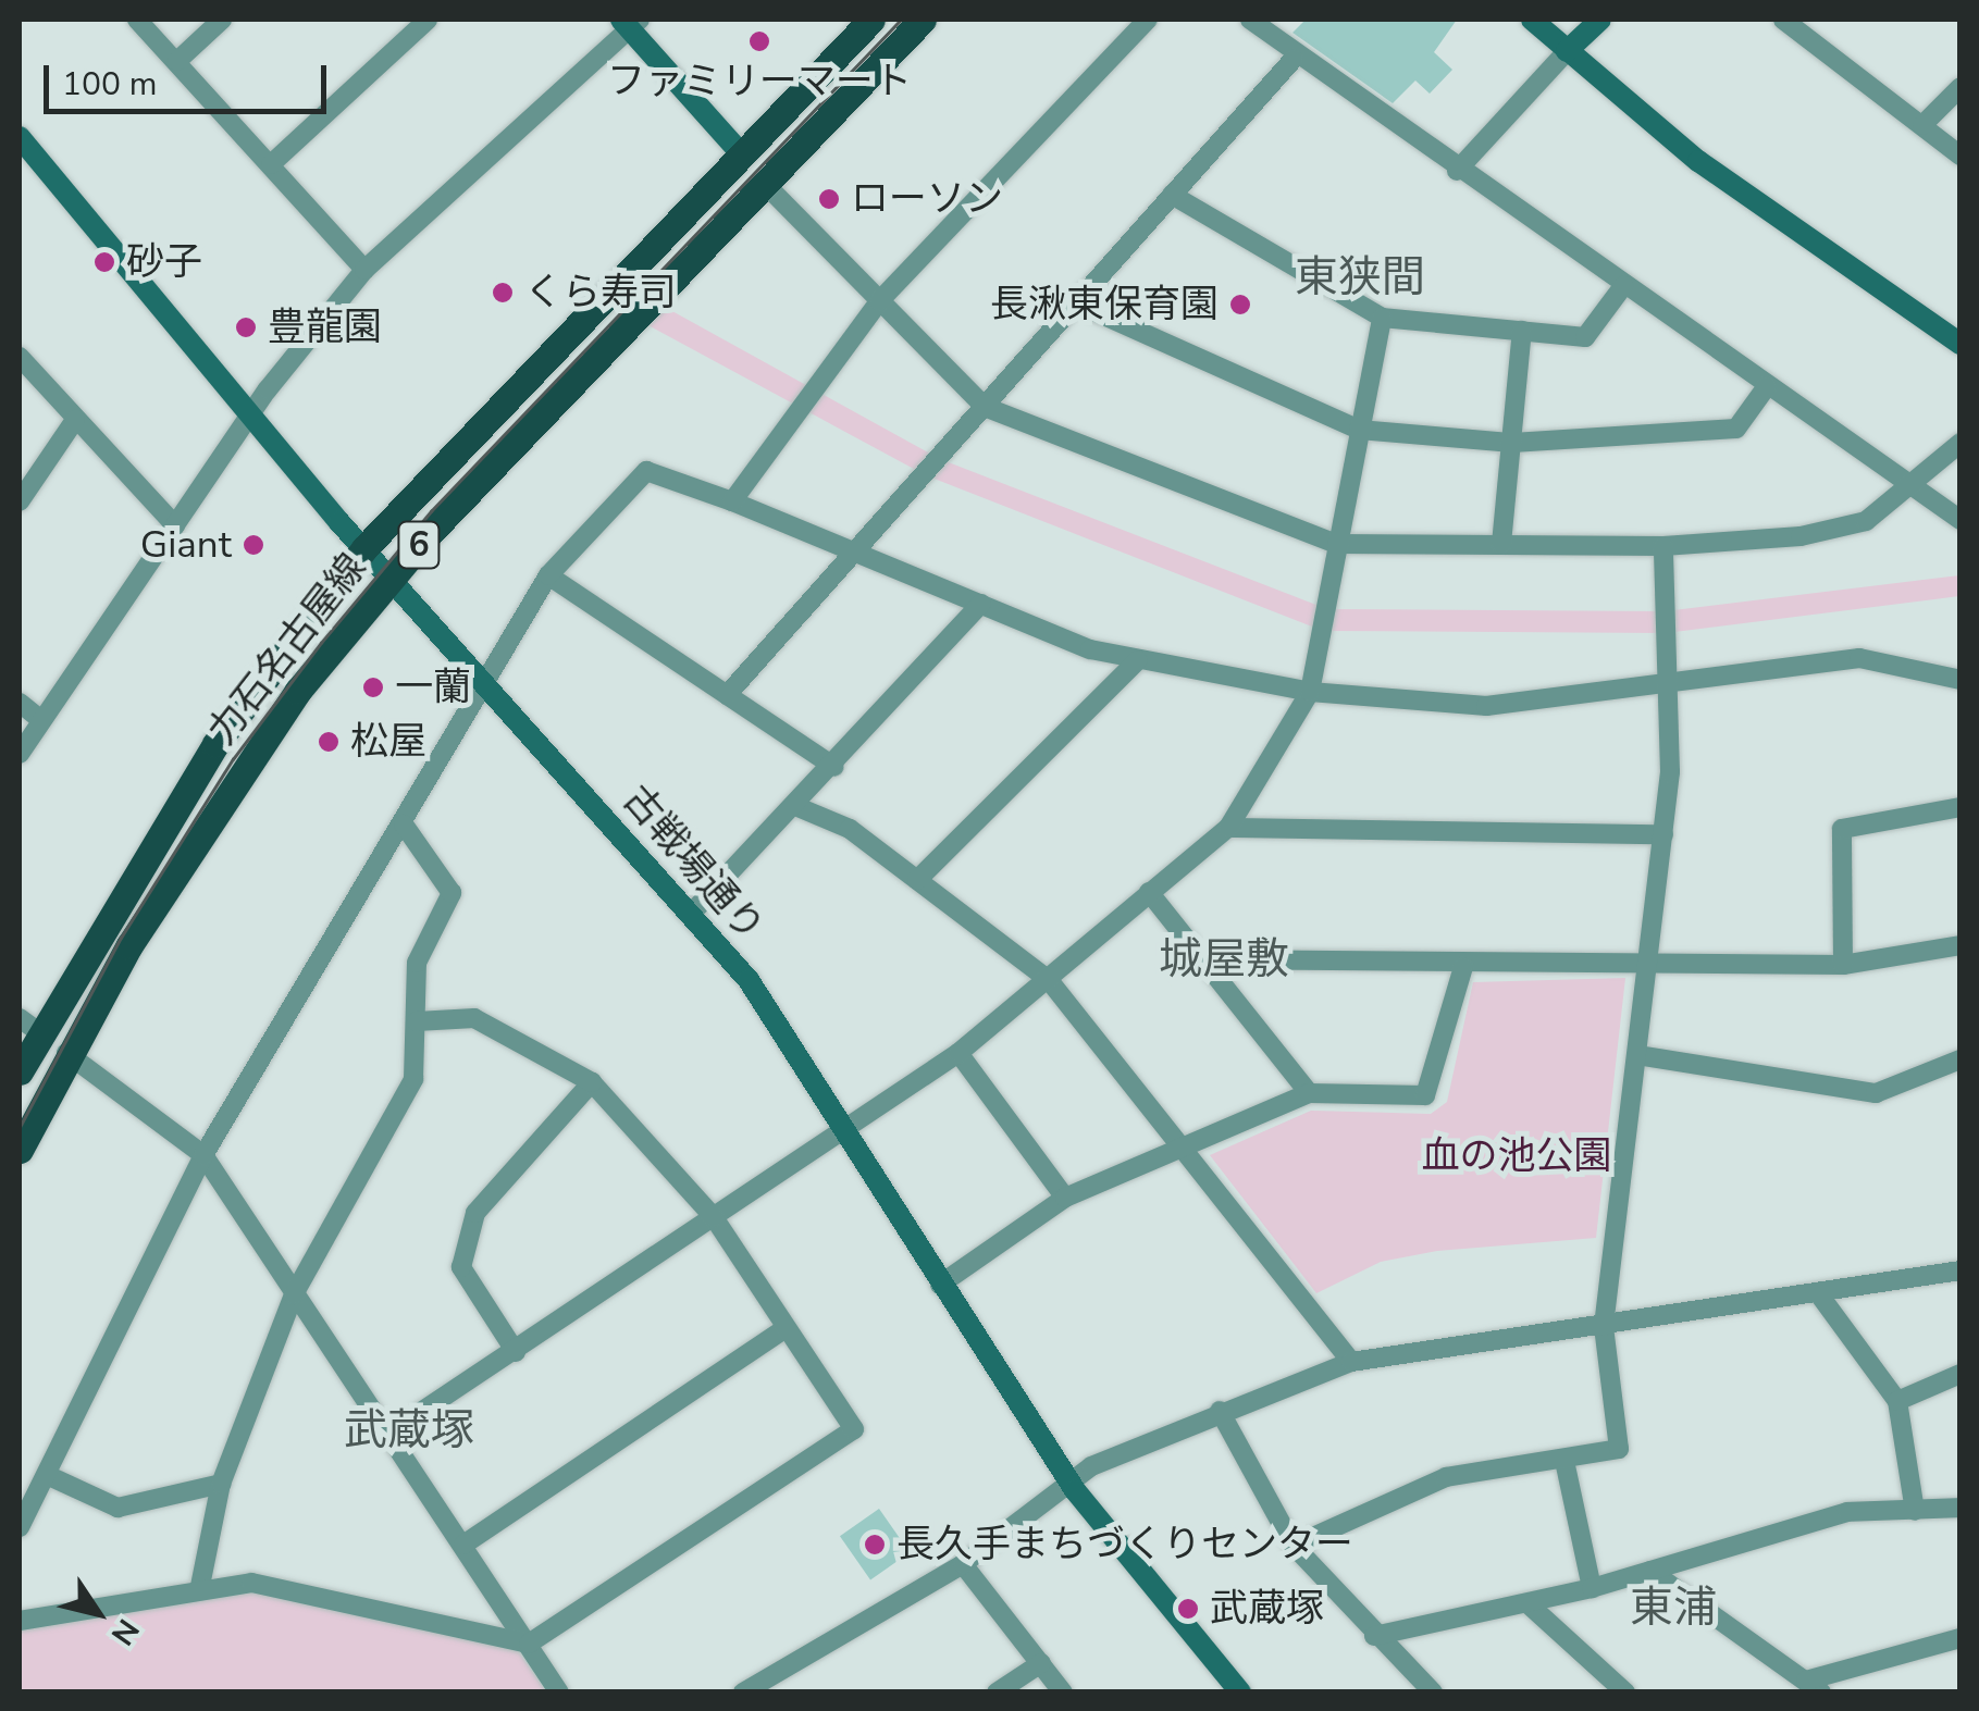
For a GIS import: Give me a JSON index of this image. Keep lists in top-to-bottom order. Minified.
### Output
{"streets":{"main road":["6","力石名古屋線"],"street":["古戦場通り"]},"crossings":[["力石名古屋線","古戦場通り"]],"districts":["東狭間","城屋敷","武蔵塚","東浦"],"parks":["血の池公園"],"places":["ファミリーマート","ローソン","砂子","くら寿司","長湫東保育園","豊龍園","Giant","一蘭","松屋","長久手まちづくりセンター","武蔵塚"],"scale_bar":"100 m","north":"bottom right"}
